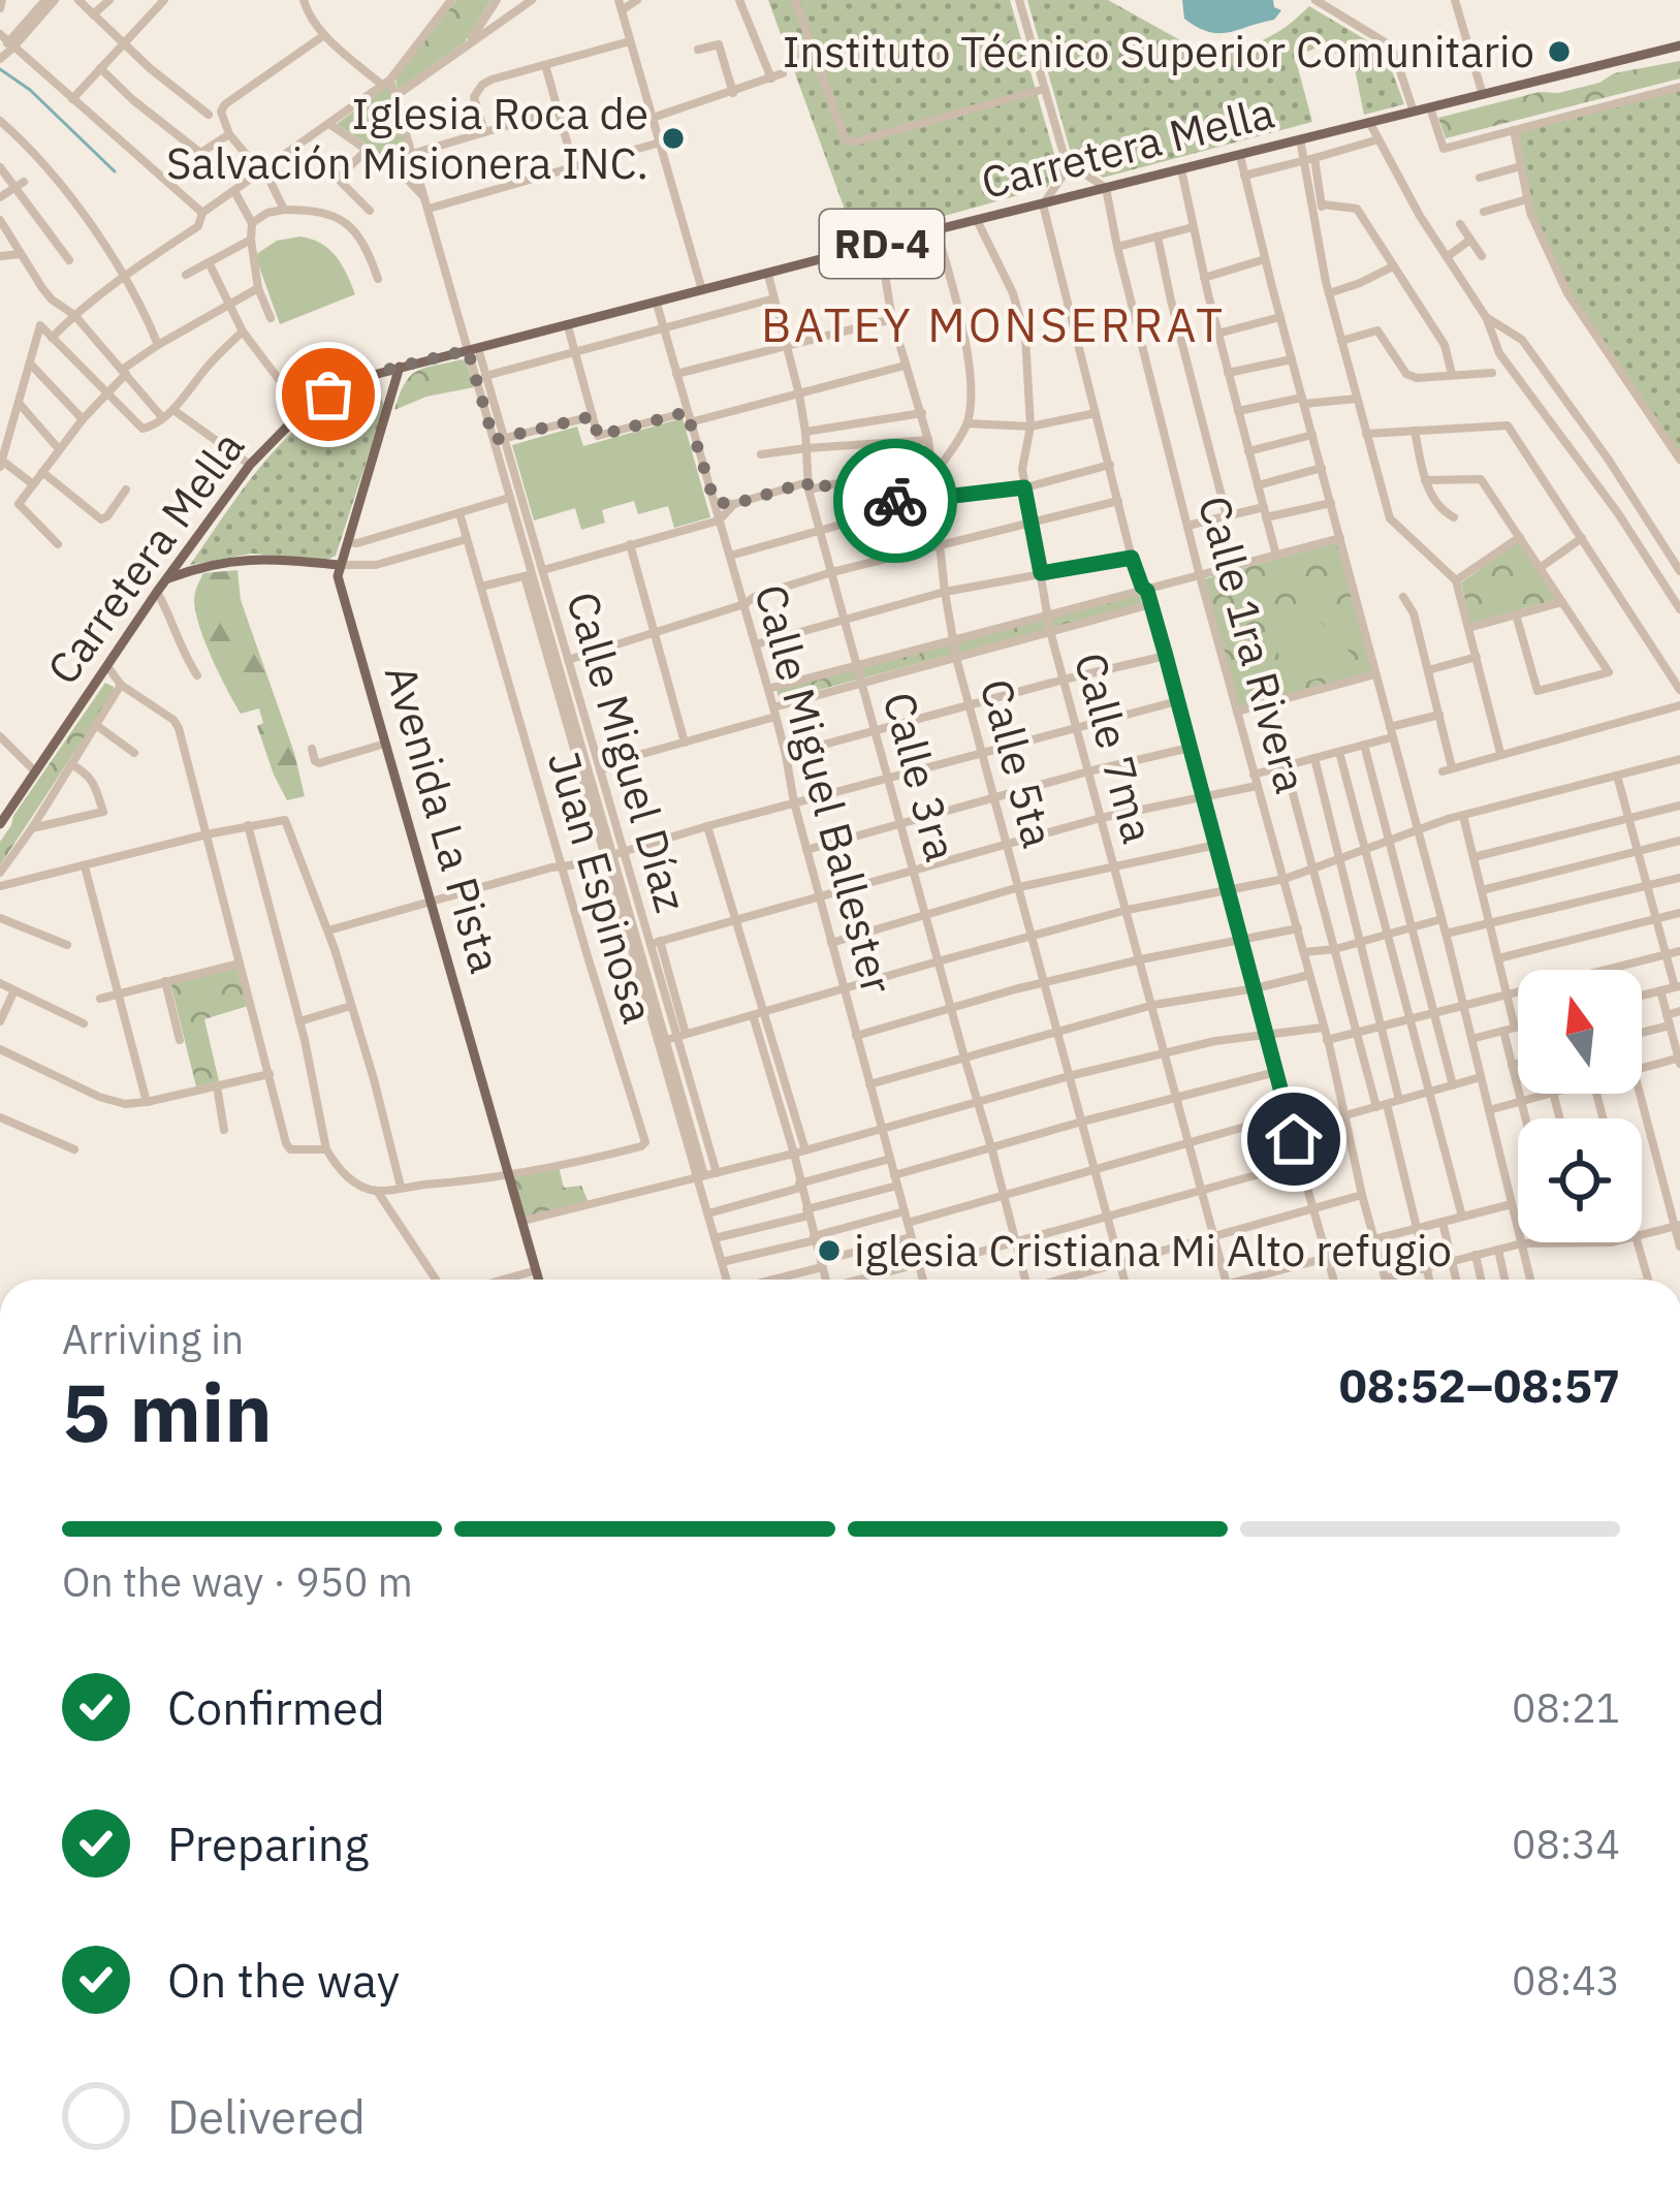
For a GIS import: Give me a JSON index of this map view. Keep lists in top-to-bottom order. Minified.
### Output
{"streets":{"main road":["Carretera Mella","RD-4","Avenida La Pista"],"street":["Calle 1ra Rivera","Calle 7ma","Calle Miguel Díaz","Calle 5ta","Calle 3ra","Calle Miguel Ballester","Juan Espinosa"]},"crossings":[["Carretera Mella","Calle 1ra Rivera"],["Carretera Mella","Calle 7ma"],["Carretera Mella","Calle Miguel Díaz"],["Carretera Mella","Calle 5ta"],["Carretera Mella","Calle 3ra"],["Carretera Mella","Calle Miguel Ballester"],["Avenida La Pista","Juan Espinosa"]],"districts":["BATEY MONSERRAT"],"places":["Instituto Técnico Superior Comunitario","Iglesia Roca de Salvación Misionera INC.","iglesia Cristiana Mi Alto refugio"],"north":"top","page":{"heading":["5 min","Arriving in","08:52–08:57"],"bar":"On the way · 950 m","list":[["Confirmed","08:21"],["Preparing","08:34"],["On the way","08:43"],"Delivered"]}}
